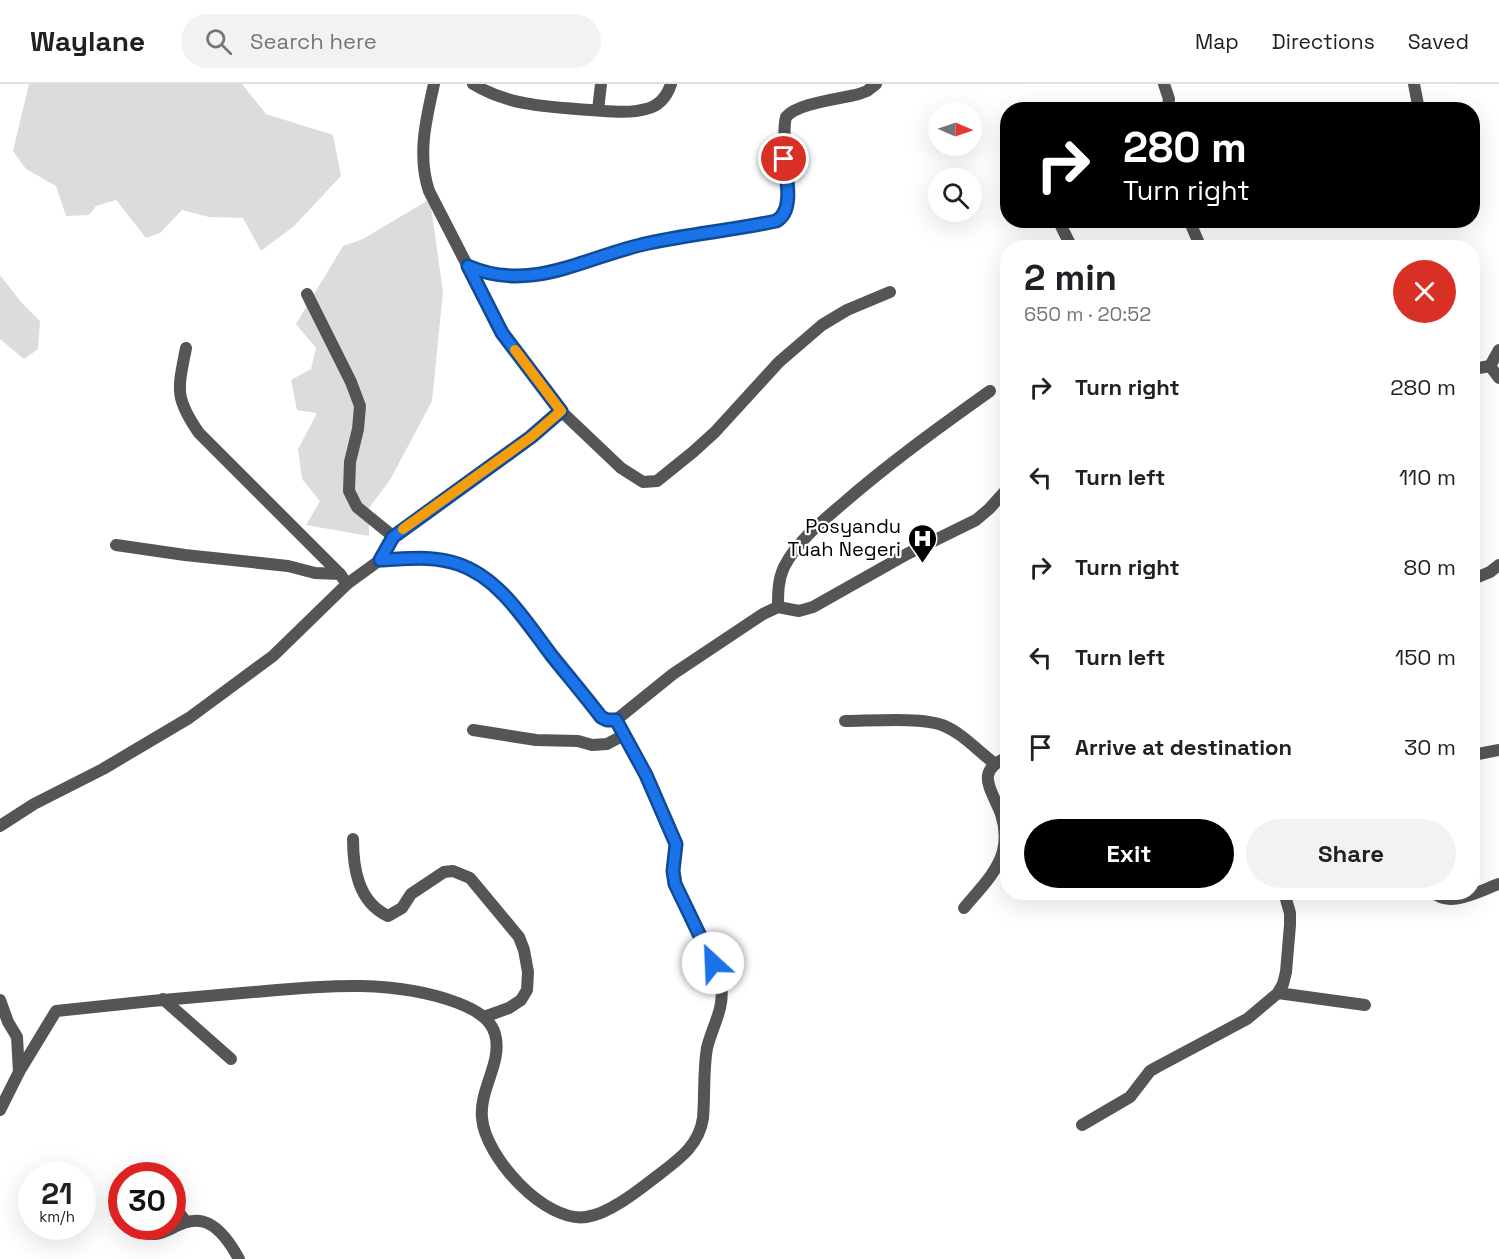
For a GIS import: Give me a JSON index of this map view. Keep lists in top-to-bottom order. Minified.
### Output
{"places":{"hospital":["Posyandu Tuah Negeri"]},"north":"right","page":{"header":"Waylane","search":"Search here","nav":["Map","Directions","Saved"],"turn":["280 m","Turn right"],"heading":["2 min","650 m · 20:52"],"list":[{"name":"Turn right","value":"280 m"},{"name":"Turn left","value":"110 m"},{"name":"Turn right","value":"80 m"},{"name":"Turn left","value":"150 m"},{"name":"Arrive at destination","value":"30 m"}],"buttons":["Exit","Share"],"speed":"21 km/h","limit":"30"}}
